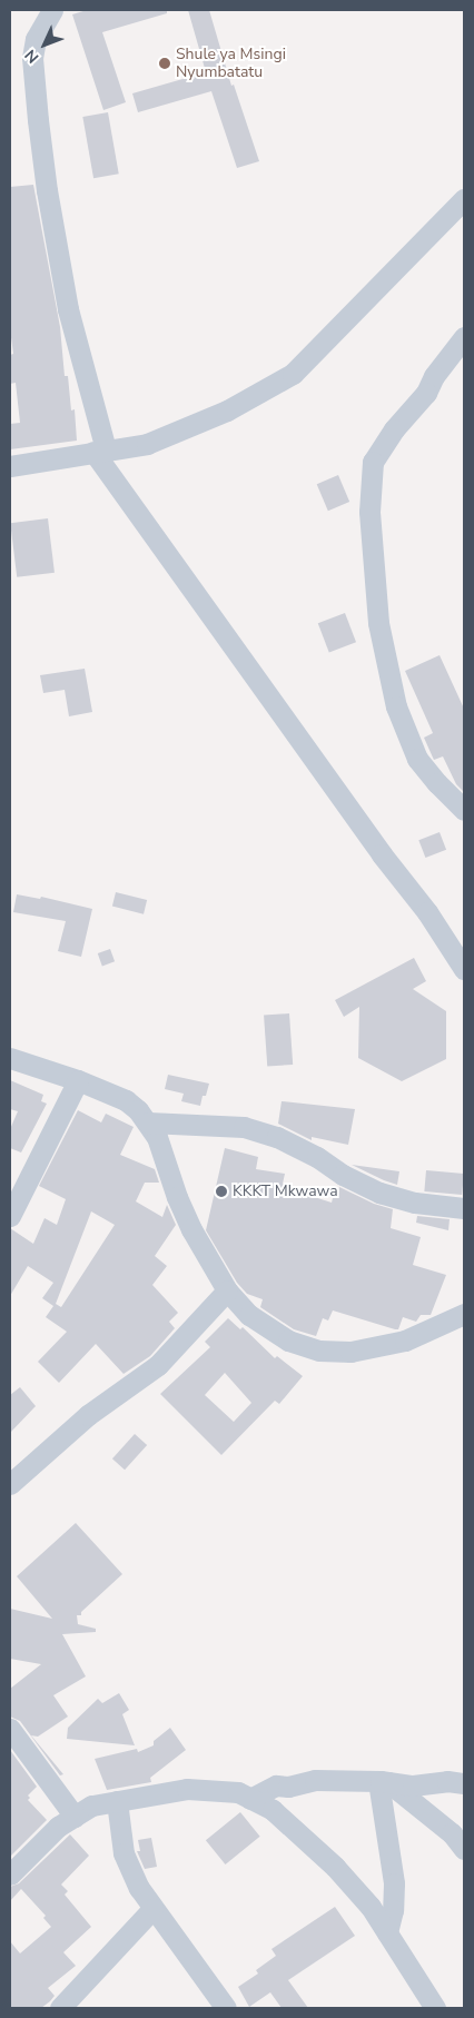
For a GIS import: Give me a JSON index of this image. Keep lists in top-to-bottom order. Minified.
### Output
{"places":["Shule ya Msingi Nyumbatatu","KKKT Mkwawa"],"north":"bottom left"}
